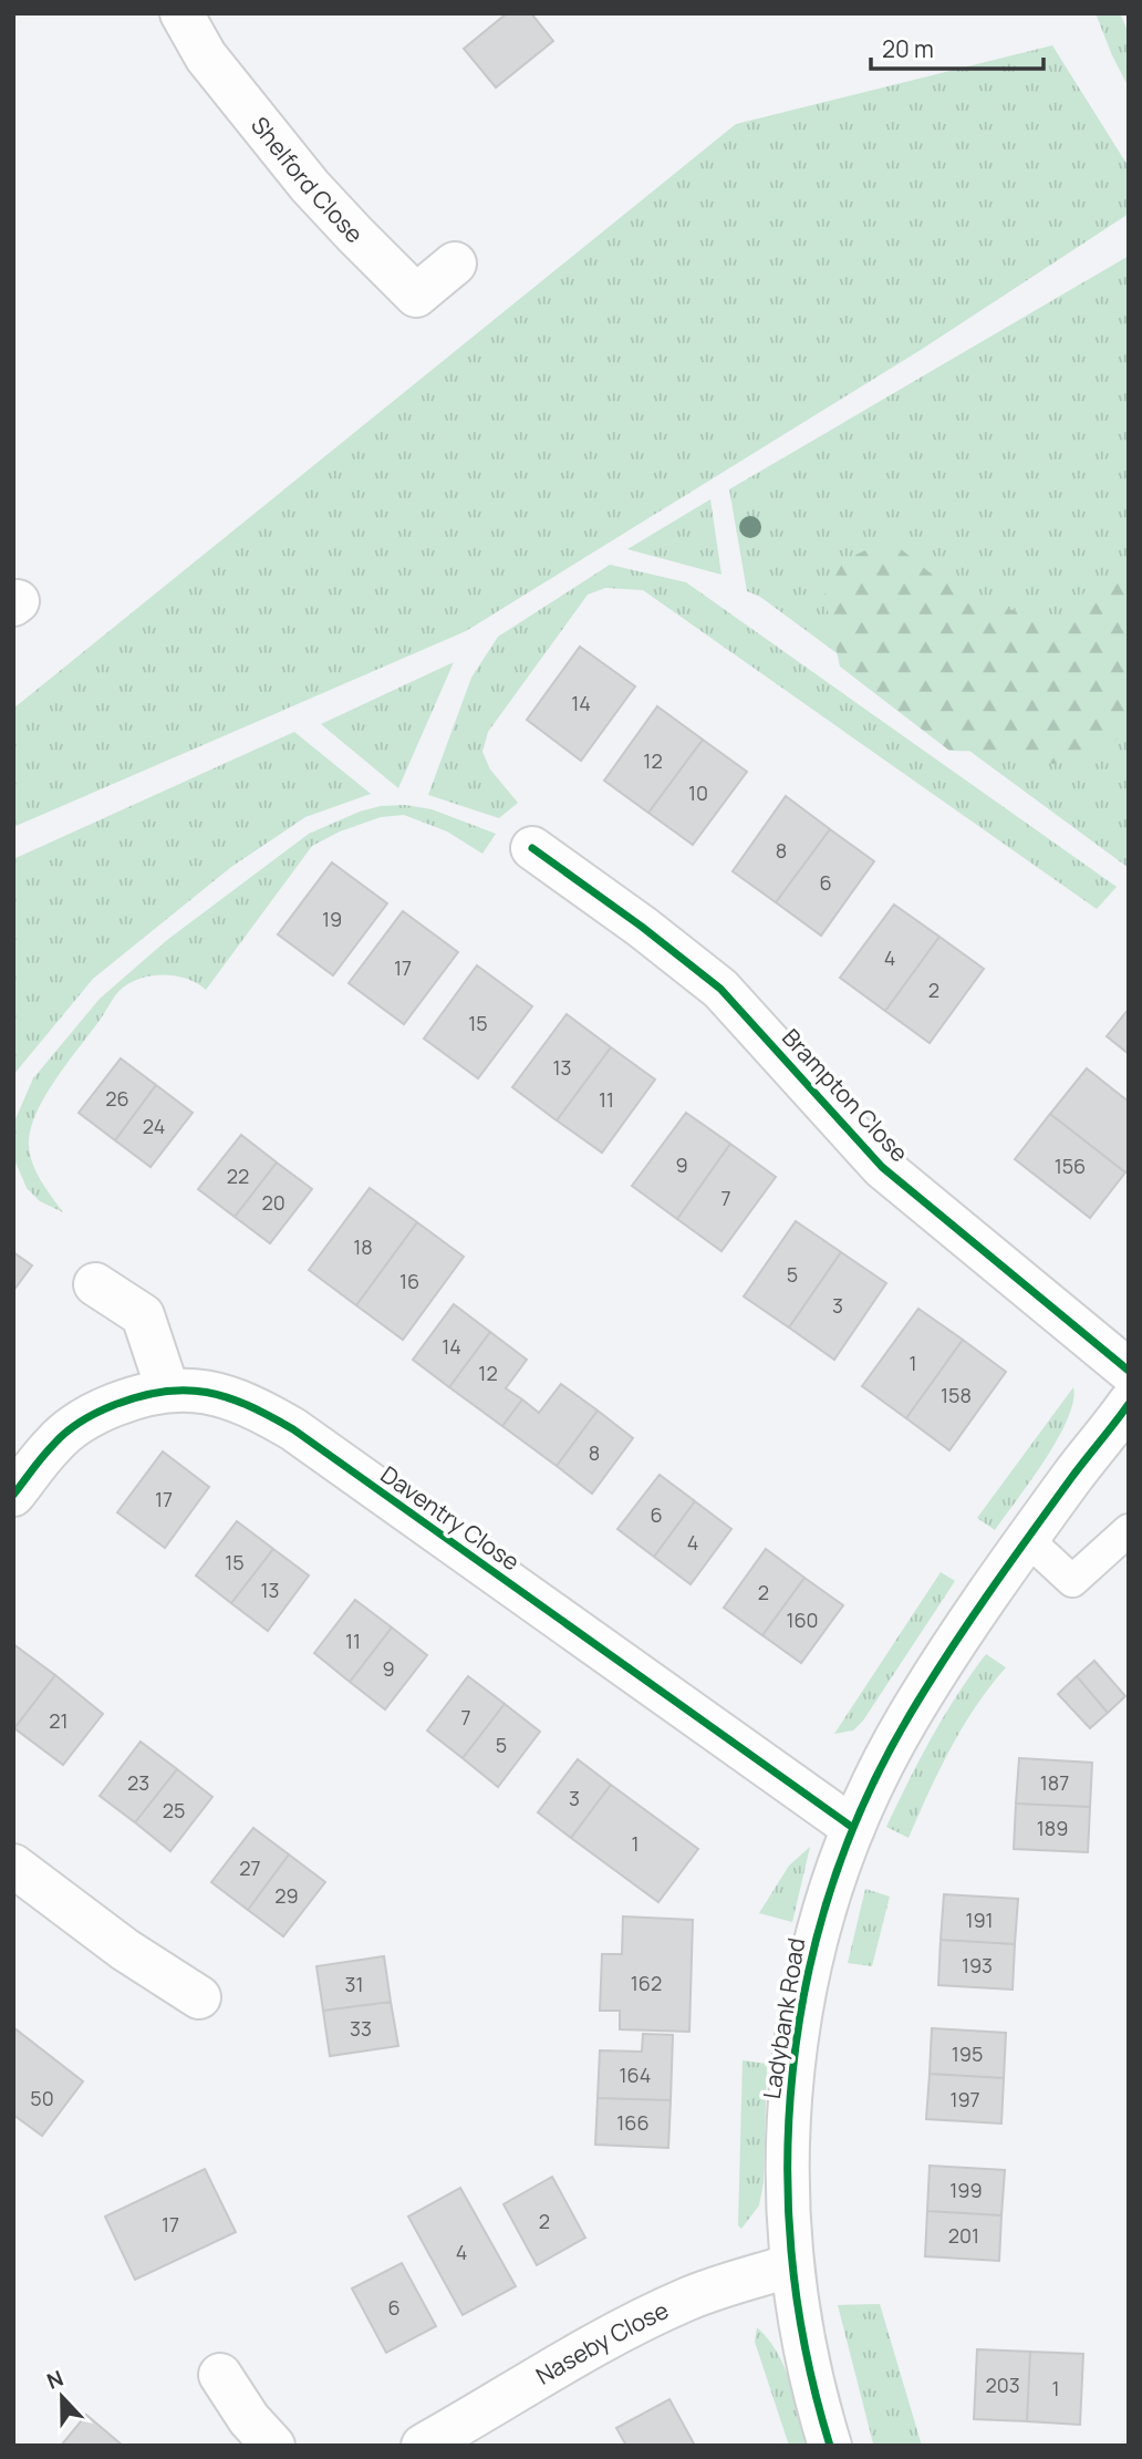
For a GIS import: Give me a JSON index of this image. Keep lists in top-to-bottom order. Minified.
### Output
{"streets":{"street":["Shelford Close","Brampton Close","Daventry Close","Ladybank Road","Naseby Close"]},"crossings":[["Daventry Close","Ladybank Road"],["Ladybank Road","Naseby Close"]],"house_numbers":["14","12","10","8","6","19","4","17","2","15","13","26","11","24","9","156","22","7","20","18","5","16","3","14","1","12","158","8","17","6","4","15","13","2","160","11","9","7","21","5","23","187","3","25","189","1","27","29","191","193","162","31","33","195","164","50","197","166","199","2","17","201","4","6","203","1"],"scale_bar":"20 m","north":"top"}
